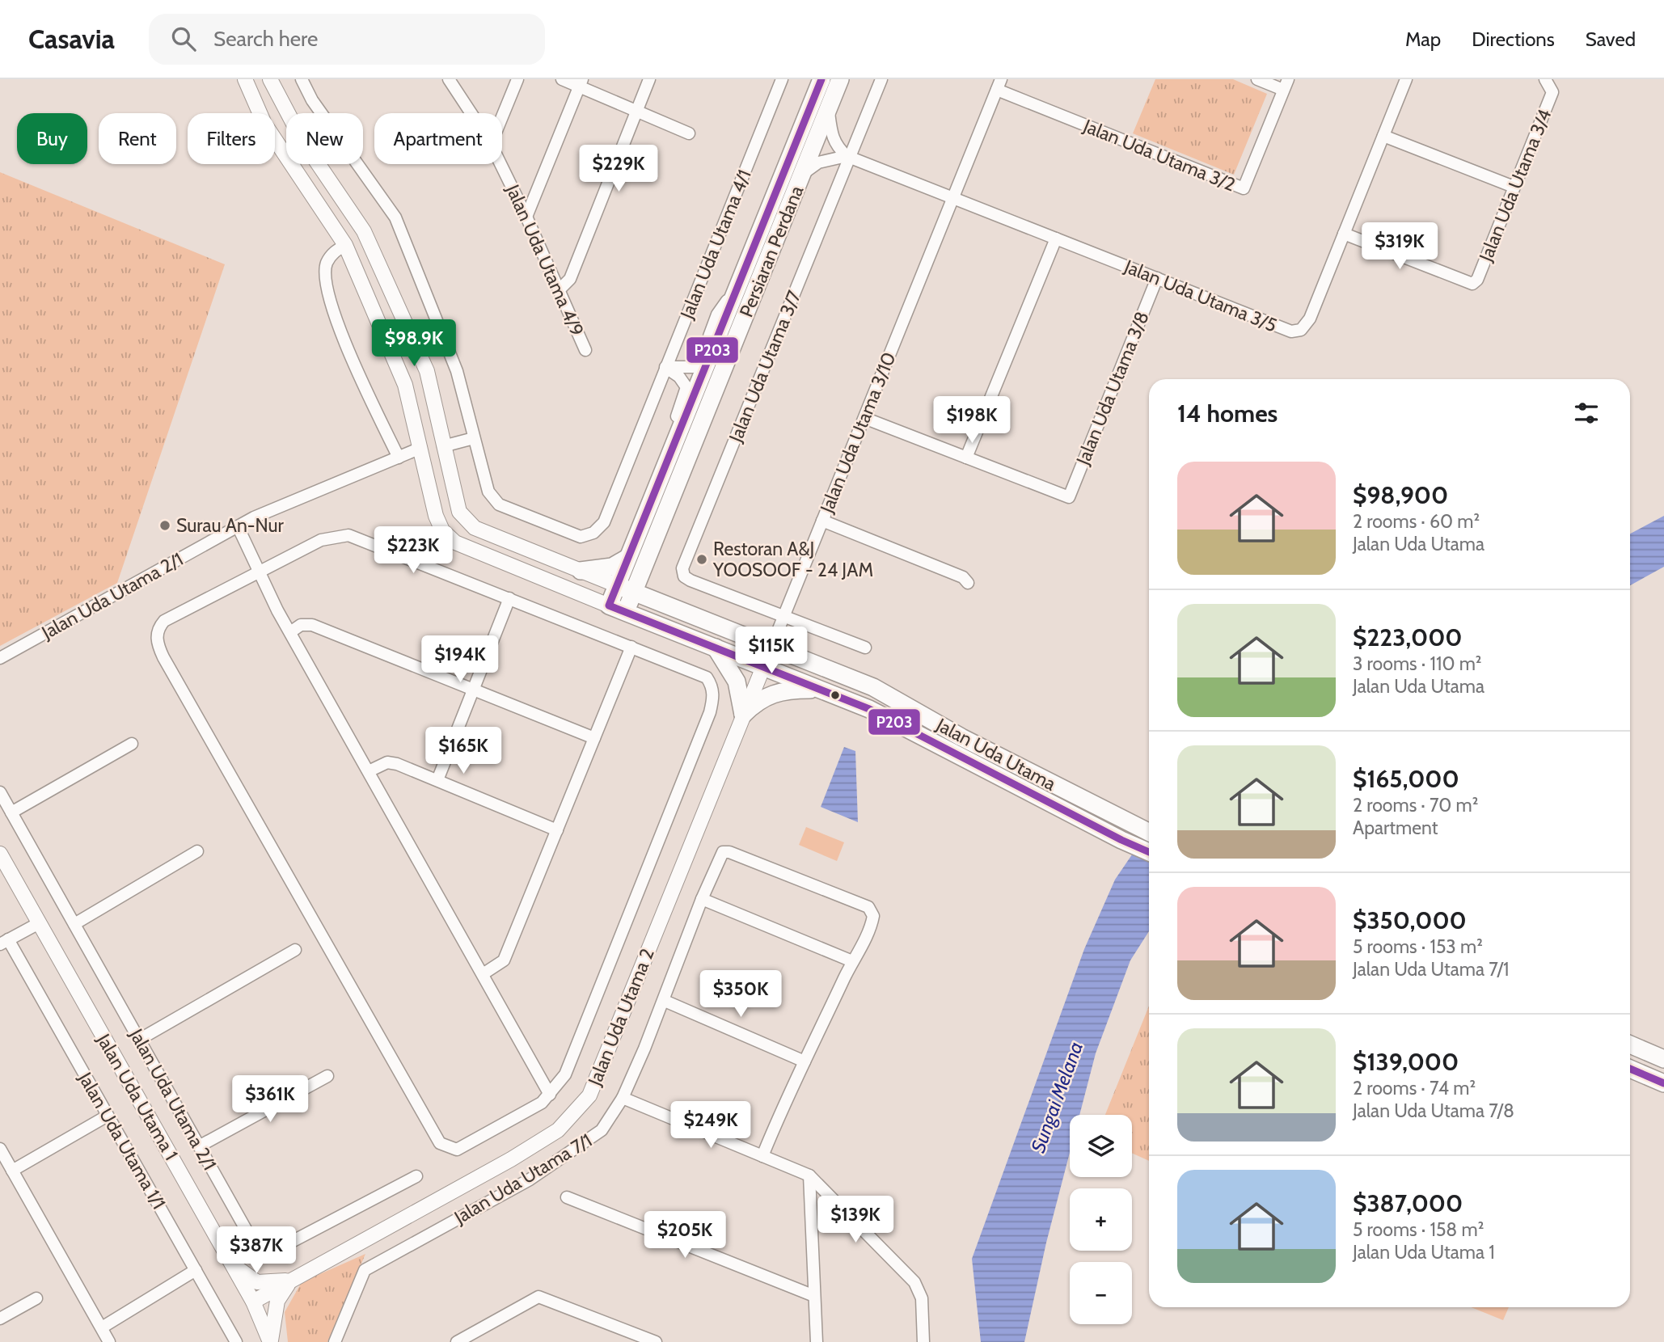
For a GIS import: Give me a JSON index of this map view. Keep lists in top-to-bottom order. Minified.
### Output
{"streets":{"main road":["Persiaran Perdana","Jalan Uda Utama"],"street":["Jalan Uda Utama 3/2","Jalan Uda Utama 3/4","Jalan Uda Utama 4/1","Jalan Uda Utama 4/9","Jalan Uda Utama 3/5","Jalan Uda Utama 3/7","Jalan Uda Utama 3/8","Jalan Uda Utama 3/10","Jalan Uda Utama 2/1","Jalan Uda Utama 2","Jalan Uda Utama 1","Jalan Uda Utama 1/1","Jalan Uda Utama 7/1"]},"crossings":[["Jalan Uda Utama 3/2","Jalan Uda Utama 3/10"],["Jalan Uda Utama 3/4","Jalan Uda Utama 3/5"],["Persiaran Perdana","Jalan Uda Utama"],["Jalan Uda Utama 3/5","Jalan Uda Utama 3/7"],["Jalan Uda Utama 3/5","Jalan Uda Utama 3/8"],["Jalan Uda Utama 3/5","Jalan Uda Utama 3/10"],["Jalan Uda Utama 3/7","Jalan Uda Utama 3/10"],["Jalan Uda Utama 3/10","Jalan Uda Utama"],["Jalan Uda Utama 3/10","Jalan Uda Utama 2"],["Jalan Uda Utama 2/1","Jalan Uda Utama"],["Jalan Uda Utama","Jalan Uda Utama 2"],["Jalan Uda Utama 2","Jalan Uda Utama 1"],["Jalan Uda Utama 1","Jalan Uda Utama 1/1"]],"water":["Sungai Melana"],"places":["Surau An-Nur","Restoran A&J YOOSOOF - 24 JAM"],"lines":["transit line P203"],"page":{"header":"Casavia","search":"Search here","nav":["Map","Directions","Saved"],"chip":["Buy","Rent","Filters","New","Apartment"],"price":["$229K","$319K","$98.9K","$198K","$223K","$115K","$194K","$165K","$350K","$361K","$249K","$139K","$205K","$387K"],"heading":"14 homes","list":[{"name":"$98,900","note":"2 rooms · 60 m² · Jalan Uda Utama"},{"name":"$223,000","note":"3 rooms · 110 m² · Jalan Uda Utama"},{"name":"$165,000","note":"2 rooms · 70 m² · Apartment"},{"name":"$350,000","note":"5 rooms · 153 m² · Jalan Uda Utama 7/1"},{"name":"$139,000","note":"2 rooms · 74 m² · Jalan Uda Utama 7/8"},{"name":"$387,000","note":"5 rooms · 158 m² · Jalan Uda Utama 1"}],"map_buttons":["+","−"]}}
